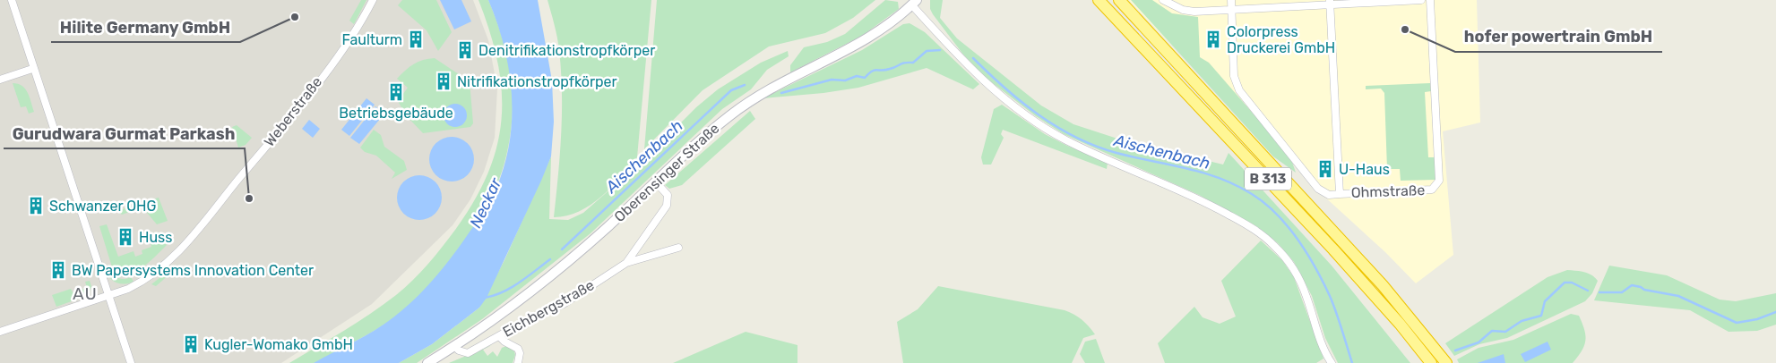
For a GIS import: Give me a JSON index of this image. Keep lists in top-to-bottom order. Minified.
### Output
{"streets":{"highway":["B 313"],"street":["Weberstraße","Oberensinger Straße","Ohmstraße","Eichbergstraße"]},"crossings":[["Oberensinger Straße","Eichbergstraße"]],"districts":["AU"],"water":["Aischenbach","Neckar"],"places":{"other":["Hilite Germany GmbH","hofer powertrain GmbH","Gurudwara Gurmat Parkash"],"building":["Faulturm","Colorpress Druckerei GmbH","Denitrifikationstropfkörper","Nitrifikationstropfkörper","Betriebsgebäude","U-Haus","Schwanzer OHG","Huss","BW Papersystems Innovation Center","Kugler-Womako GmbH"]}}
